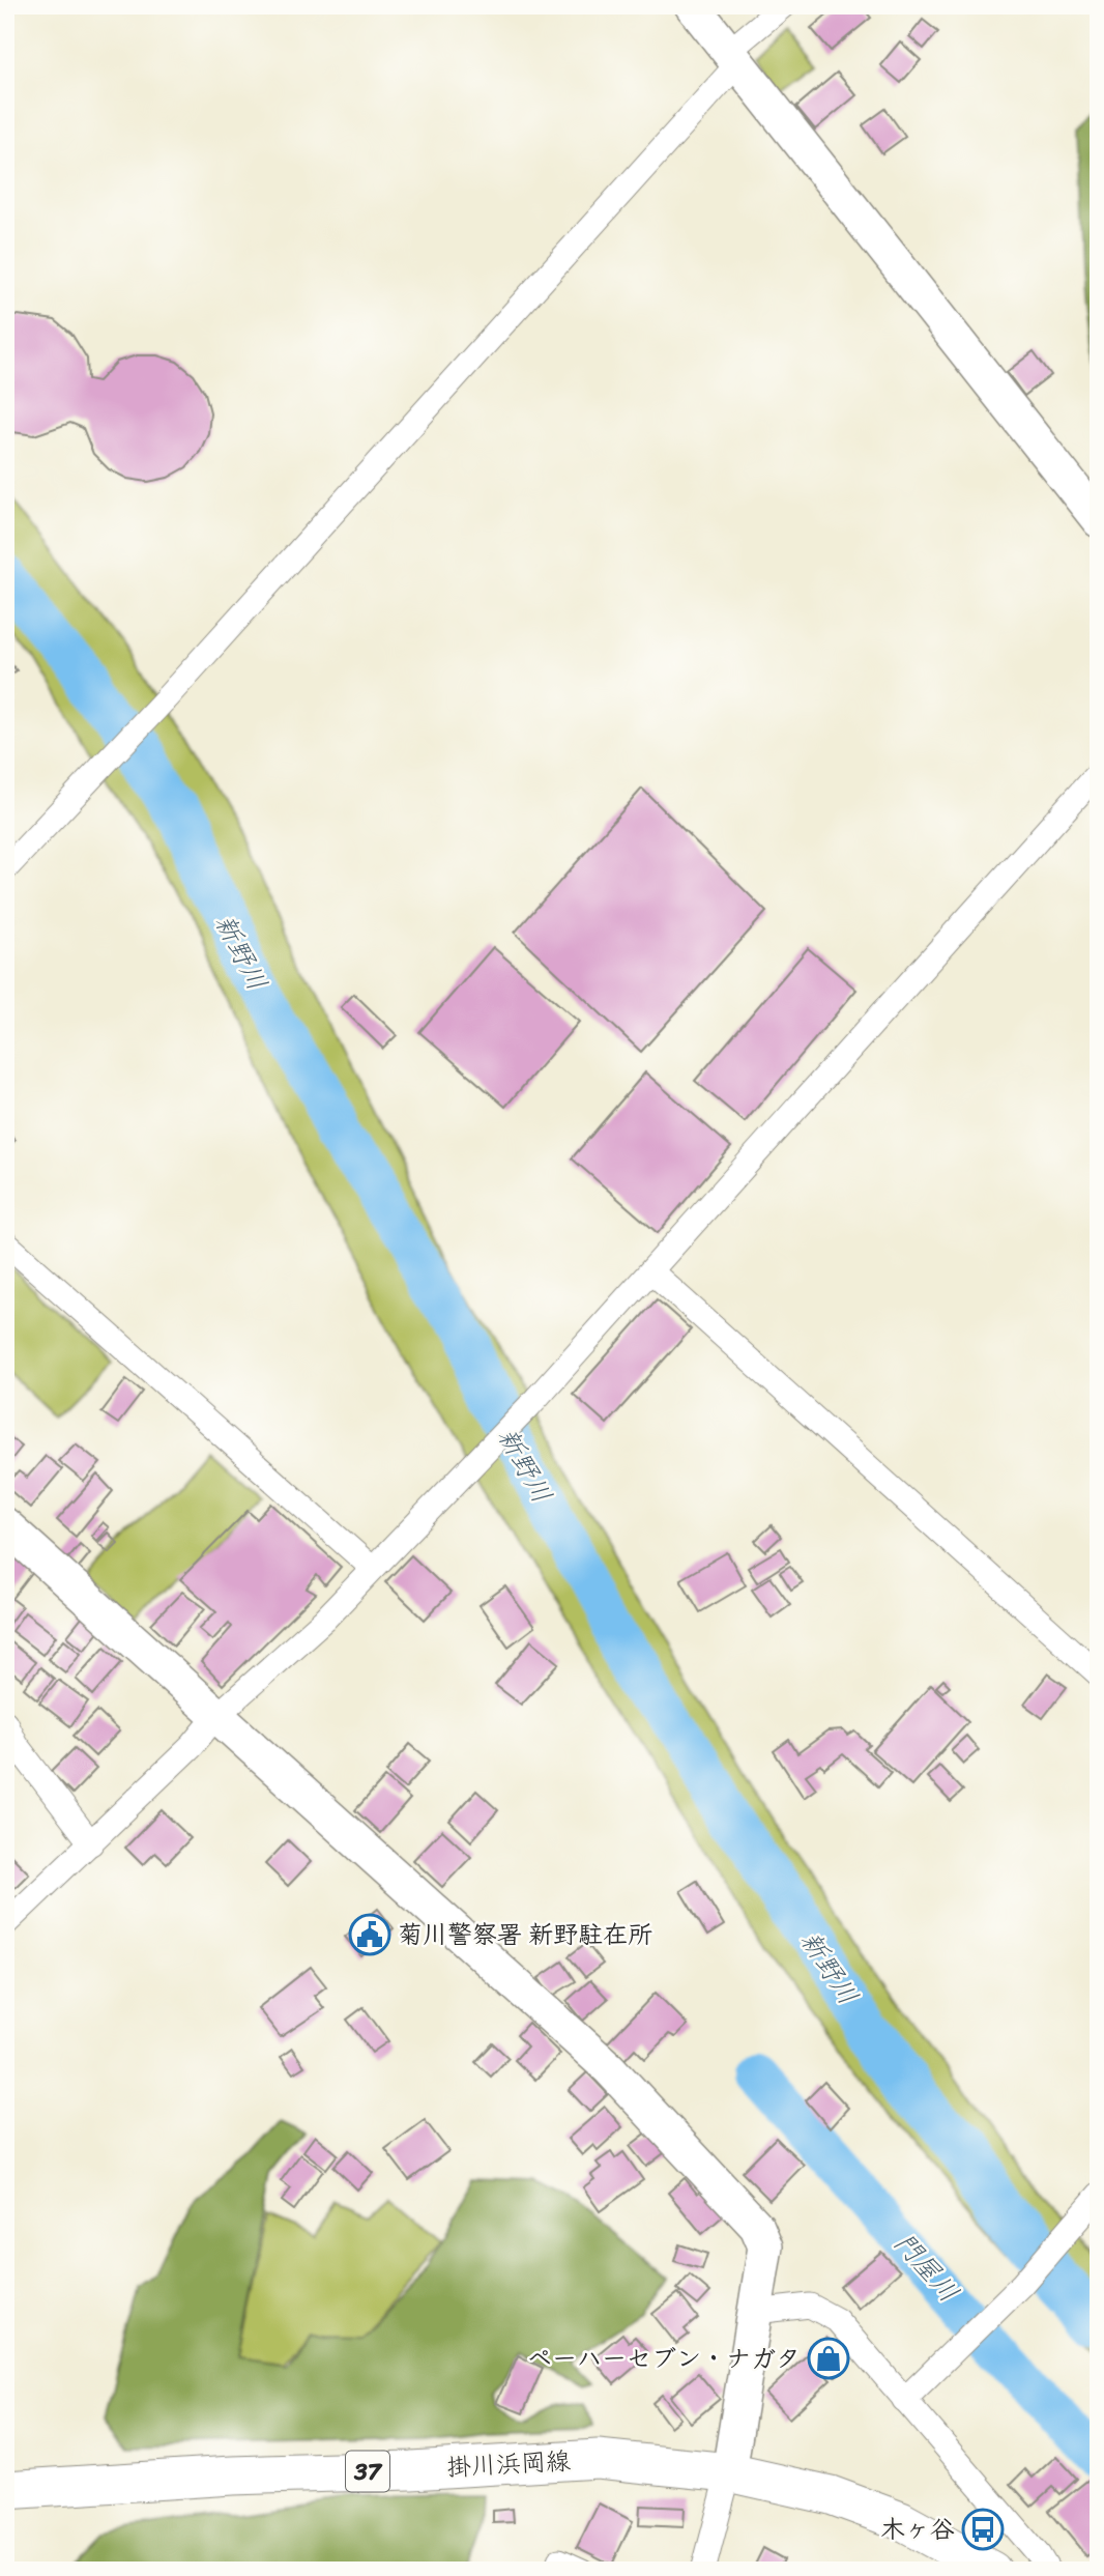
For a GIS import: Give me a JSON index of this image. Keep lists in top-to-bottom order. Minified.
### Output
{"streets":{"main road":["掛川浜岡線","37"]},"water":["新野川","門屋川"],"places":{"public building":["菊川警察署 新野駐在所"],"shop":["ペーハーセブン・ナガタ"],"bus stop":["木ヶ谷"]}}
